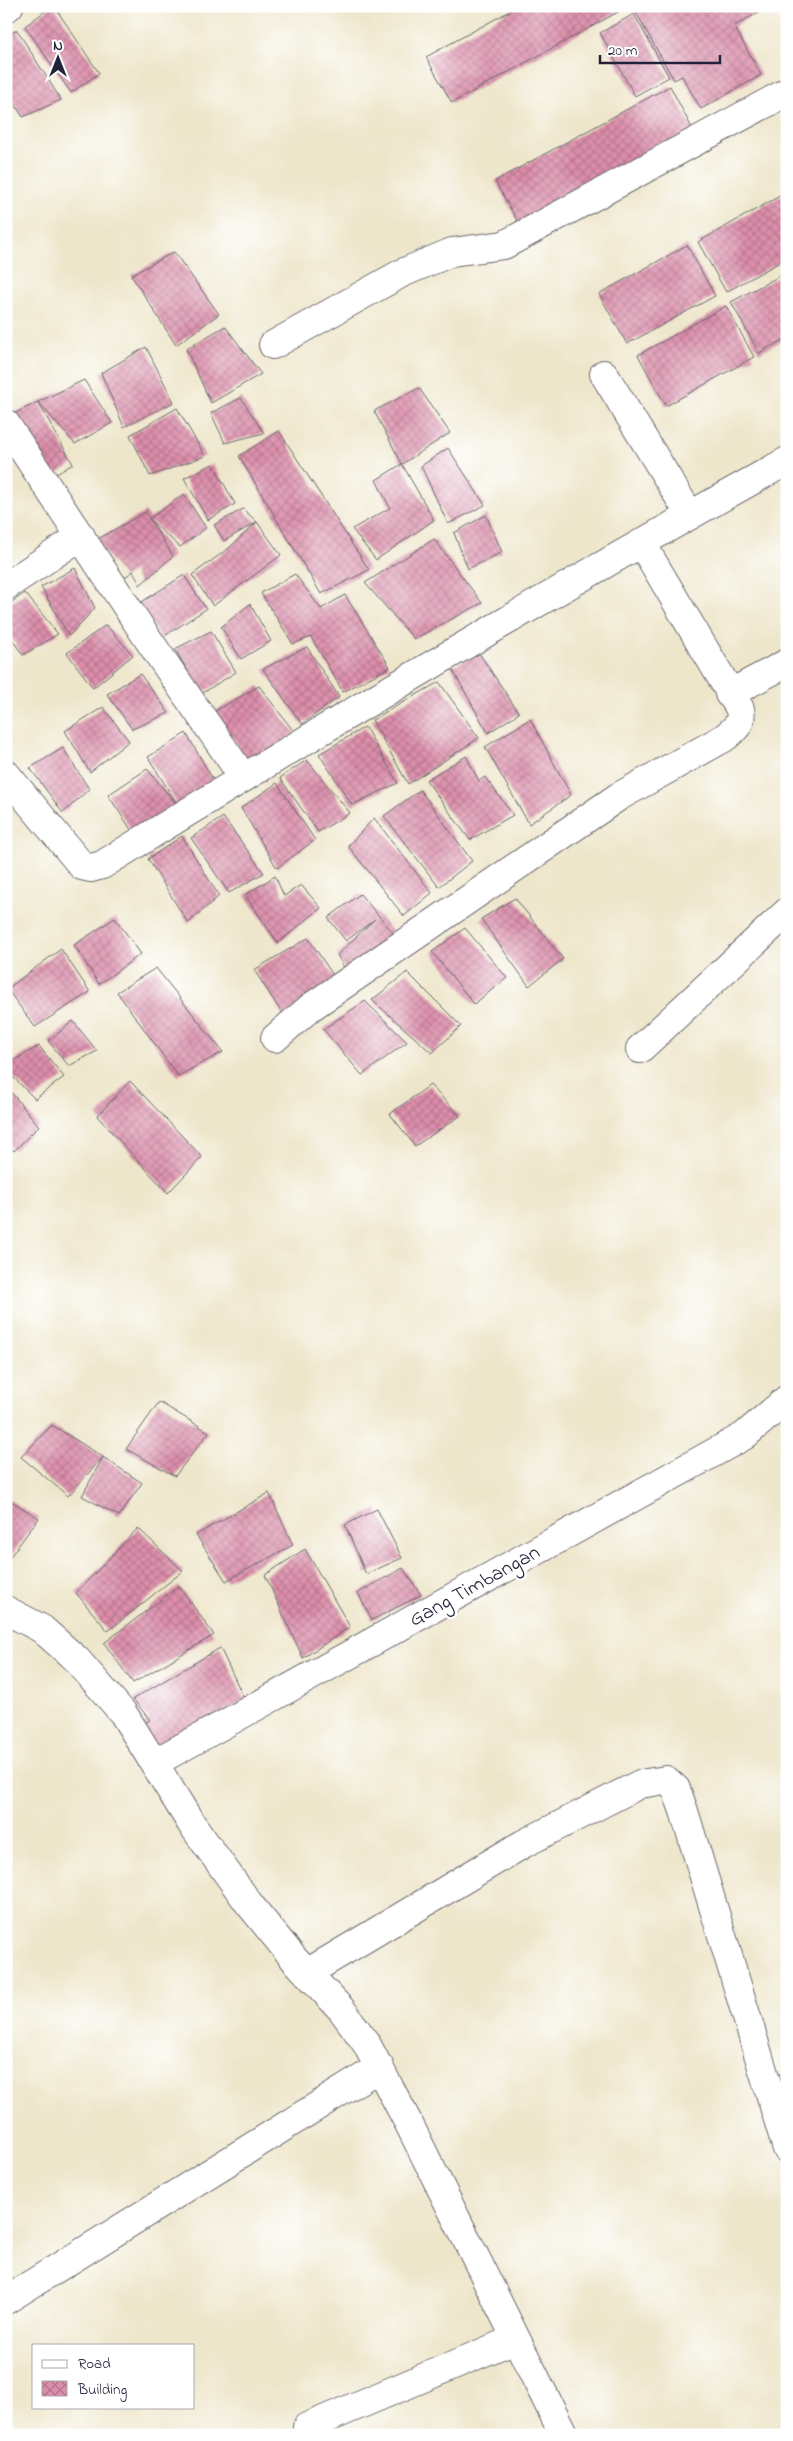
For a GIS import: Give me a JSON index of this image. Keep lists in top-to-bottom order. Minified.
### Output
{"streets":{"street":["Gang Timbangan"]},"legend":["Road","Building"],"scale_bar":"20 m","north":"top"}
